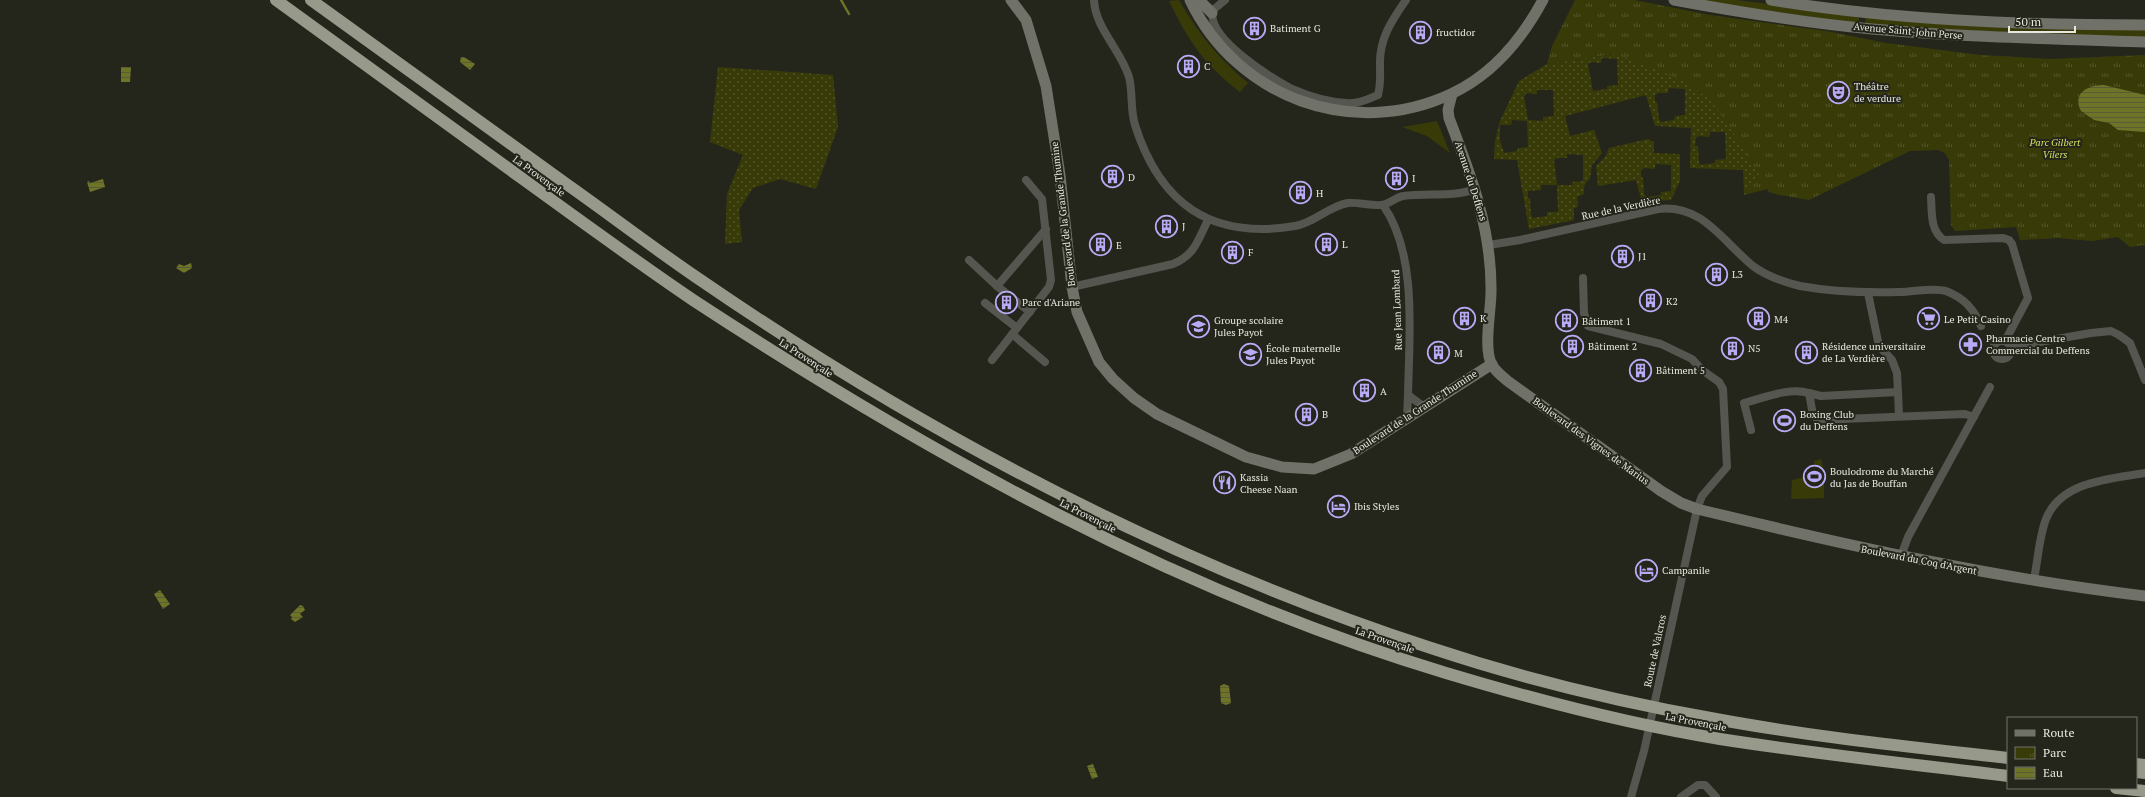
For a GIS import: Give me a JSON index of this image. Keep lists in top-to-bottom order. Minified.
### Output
{"streets":{"highway":["La Provençale"],"street":["Avenue Saint-John Perse","Avenue du Deffens","Rue de la Verdière","Boulevard de la Grande Thumine","Rue Jean Lombard","Boulevard des Vignes de Marius","Boulevard du Coq d'Argent","Route de Valcros"]},"crossings":[["Avenue du Deffens","Rue de la Verdière"],["Avenue du Deffens","Boulevard de la Grande Thumine"],["Avenue du Deffens","Boulevard des Vignes de Marius"],["Boulevard de la Grande Thumine","Rue Jean Lombard"],["Boulevard de la Grande Thumine","Boulevard des Vignes de Marius"],["Boulevard des Vignes de Marius","Boulevard du Coq d'Argent"],["Boulevard des Vignes de Marius","Route de Valcros"],["Boulevard du Coq d'Argent","Route de Valcros"]],"parks":["Parc Gilbert Vilers"],"places":{"building":["Batiment G","fructidor","C","D","I","H","J","L","E","F","J1","L3","K2","Parc d'Ariane","K","M4","Bâtiment 1","Bâtiment 2","N5","Résidence universitaire de La Verdière","M","Bâtiment 5","A","B"],"theatre":["Théâtre de verdure"],"supermarket":["Le Petit Casino"],"school or university":["Groupe scolaire Jules Payot","École maternelle Jules Payot"],"pharmacy":["Pharmacie Centre Commercial du Deffens"],"sports":["Boxing Club du Deffens","Boulodrome du Marché du Jas de Bouffan"],"restaurant":["Kassia Cheese Naan"],"hotel":["Ibis Styles","Campanile"]},"legend":["Route","Parc","Eau"],"scale_bar":"50 m"}
